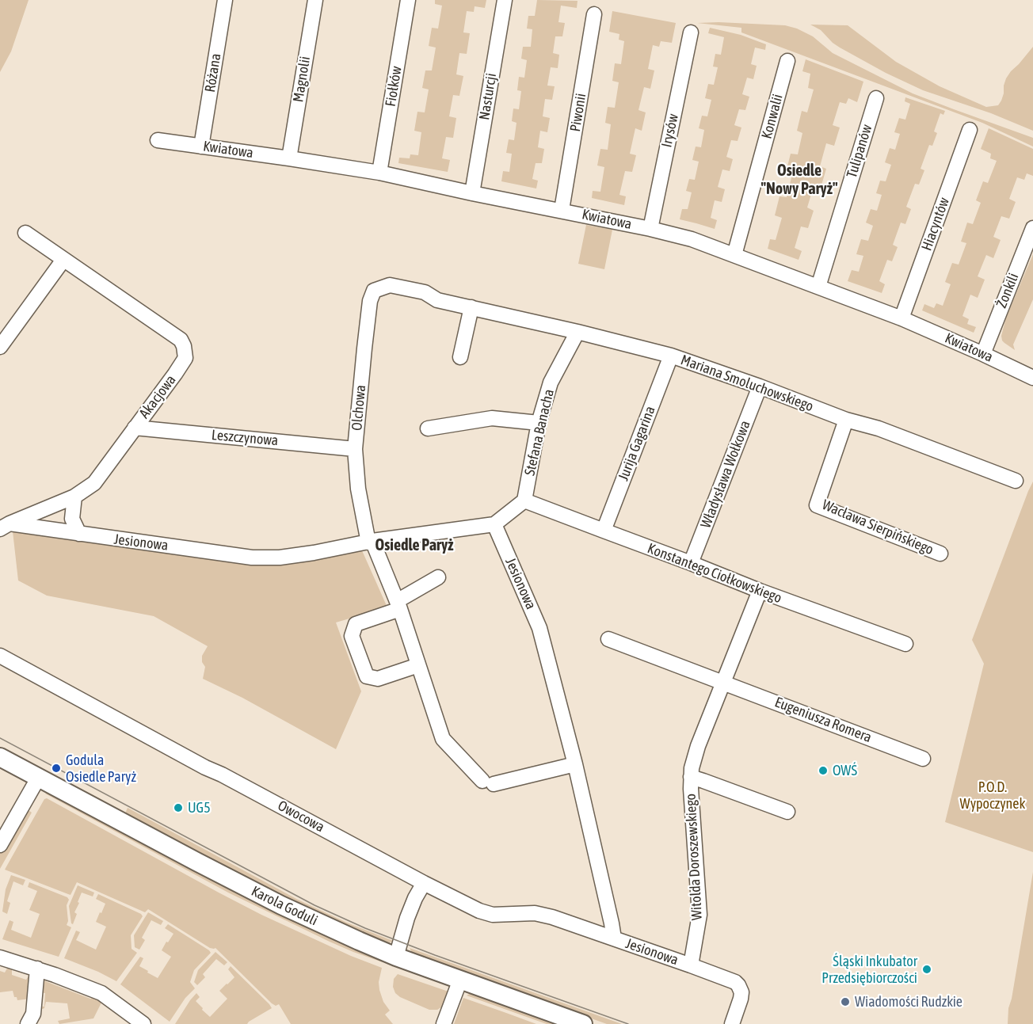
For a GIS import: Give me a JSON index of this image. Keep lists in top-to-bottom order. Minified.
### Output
{"streets":{"main road":["Karola Goduli"],"street":["Różana","Magnolii","Fiołków","Nasturcji","Piwonii","Konwalii","Irysów","Kwiatowa","Tulipanów","Hiacyntów","Żonkili","Mariana Smoluchowskiego","Akacjowa","Olchowa","Stefana Banacha","Leszczynowa","Jurija Gagarina","Władysława Wołkowa","Wacława Sierpińskiego","Jesionowa","Konstantego Ciołkowskiego","Eugeniusza Romera","Owocowa","Witolda Doroszewskiego"]},"crossings":[["Różana","Kwiatowa"],["Magnolii","Kwiatowa"],["Fiołków","Kwiatowa"],["Nasturcji","Kwiatowa"],["Piwonii","Kwiatowa"],["Konwalii","Kwiatowa"],["Irysów","Kwiatowa"],["Kwiatowa","Tulipanów"],["Kwiatowa","Hiacyntów"],["Kwiatowa","Żonkili"],["Mariana Smoluchowskiego","Olchowa"],["Mariana Smoluchowskiego","Stefana Banacha"],["Mariana Smoluchowskiego","Jurija Gagarina"],["Mariana Smoluchowskiego","Władysława Wołkowa"],["Mariana Smoluchowskiego","Wacława Sierpińskiego"],["Akacjowa","Leszczynowa"],["Akacjowa","Jesionowa"],["Olchowa","Leszczynowa"],["Olchowa","Jesionowa"],["Stefana Banacha","Konstantego Ciołkowskiego"],["Jurija Gagarina","Konstantego Ciołkowskiego"],["Władysława Wołkowa","Konstantego Ciołkowskiego"],["Jesionowa","Owocowa"],["Jesionowa","Witolda Doroszewskiego"],["Konstantego Ciołkowskiego","Witolda Doroszewskiego"],["Eugeniusza Romera","Witolda Doroszewskiego"]],"districts":["Osiedle \"Nowy Paryż\"","Osiedle Paryż"],"parks":["P.O.D. Wypoczynek"],"places":["Godula Osiedle Paryż","OWŚ","UG5","Śląski Inkubator Przedsiębiorczości","Wiadomości Rudzkie"]}
